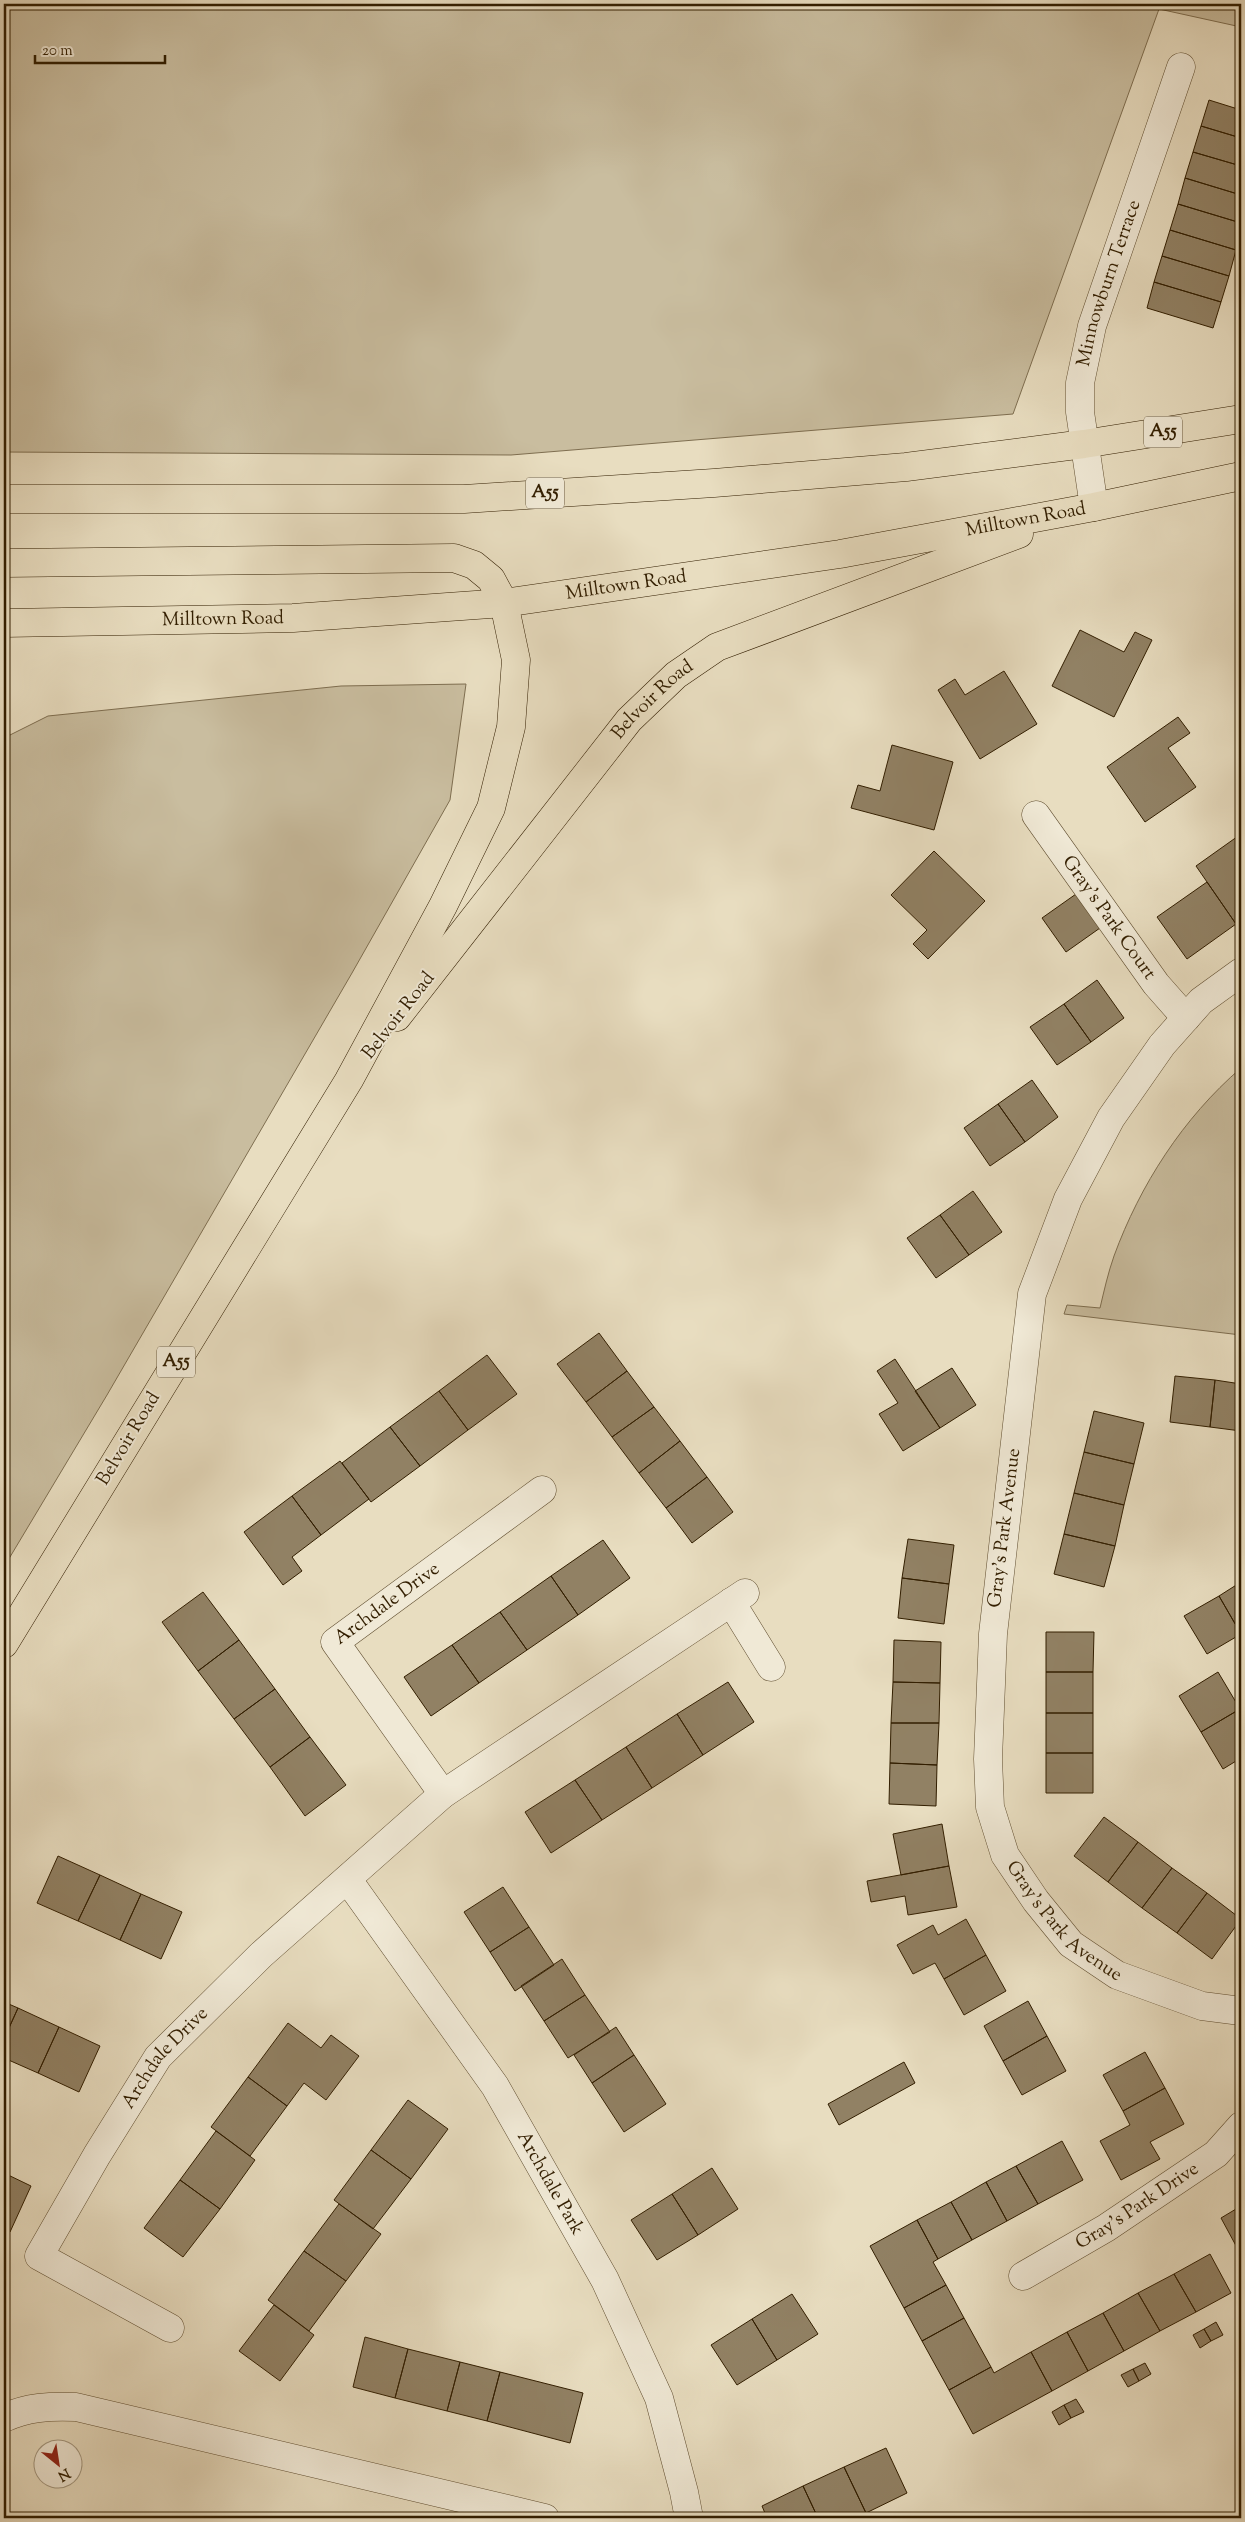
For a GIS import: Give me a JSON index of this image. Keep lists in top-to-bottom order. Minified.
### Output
{"streets":{"highway":["A55","Milltown Road","Belvoir Road"],"street":["Minnowburn Terrace","Gray's Park Court","Gray's Park Avenue","Archdale Drive","Archdale Park","Gray's Park Drive"]},"crossings":[["Minnowburn Terrace","A55"],["Minnowburn Terrace","Milltown Road"],["Minnowburn Terrace","Belvoir Road"],["Milltown Road","Belvoir Road"],["Gray's Park Court","Gray's Park Avenue"],["Archdale Drive","Archdale Park"]],"scale_bar":"20 m","north":"bottom right"}
